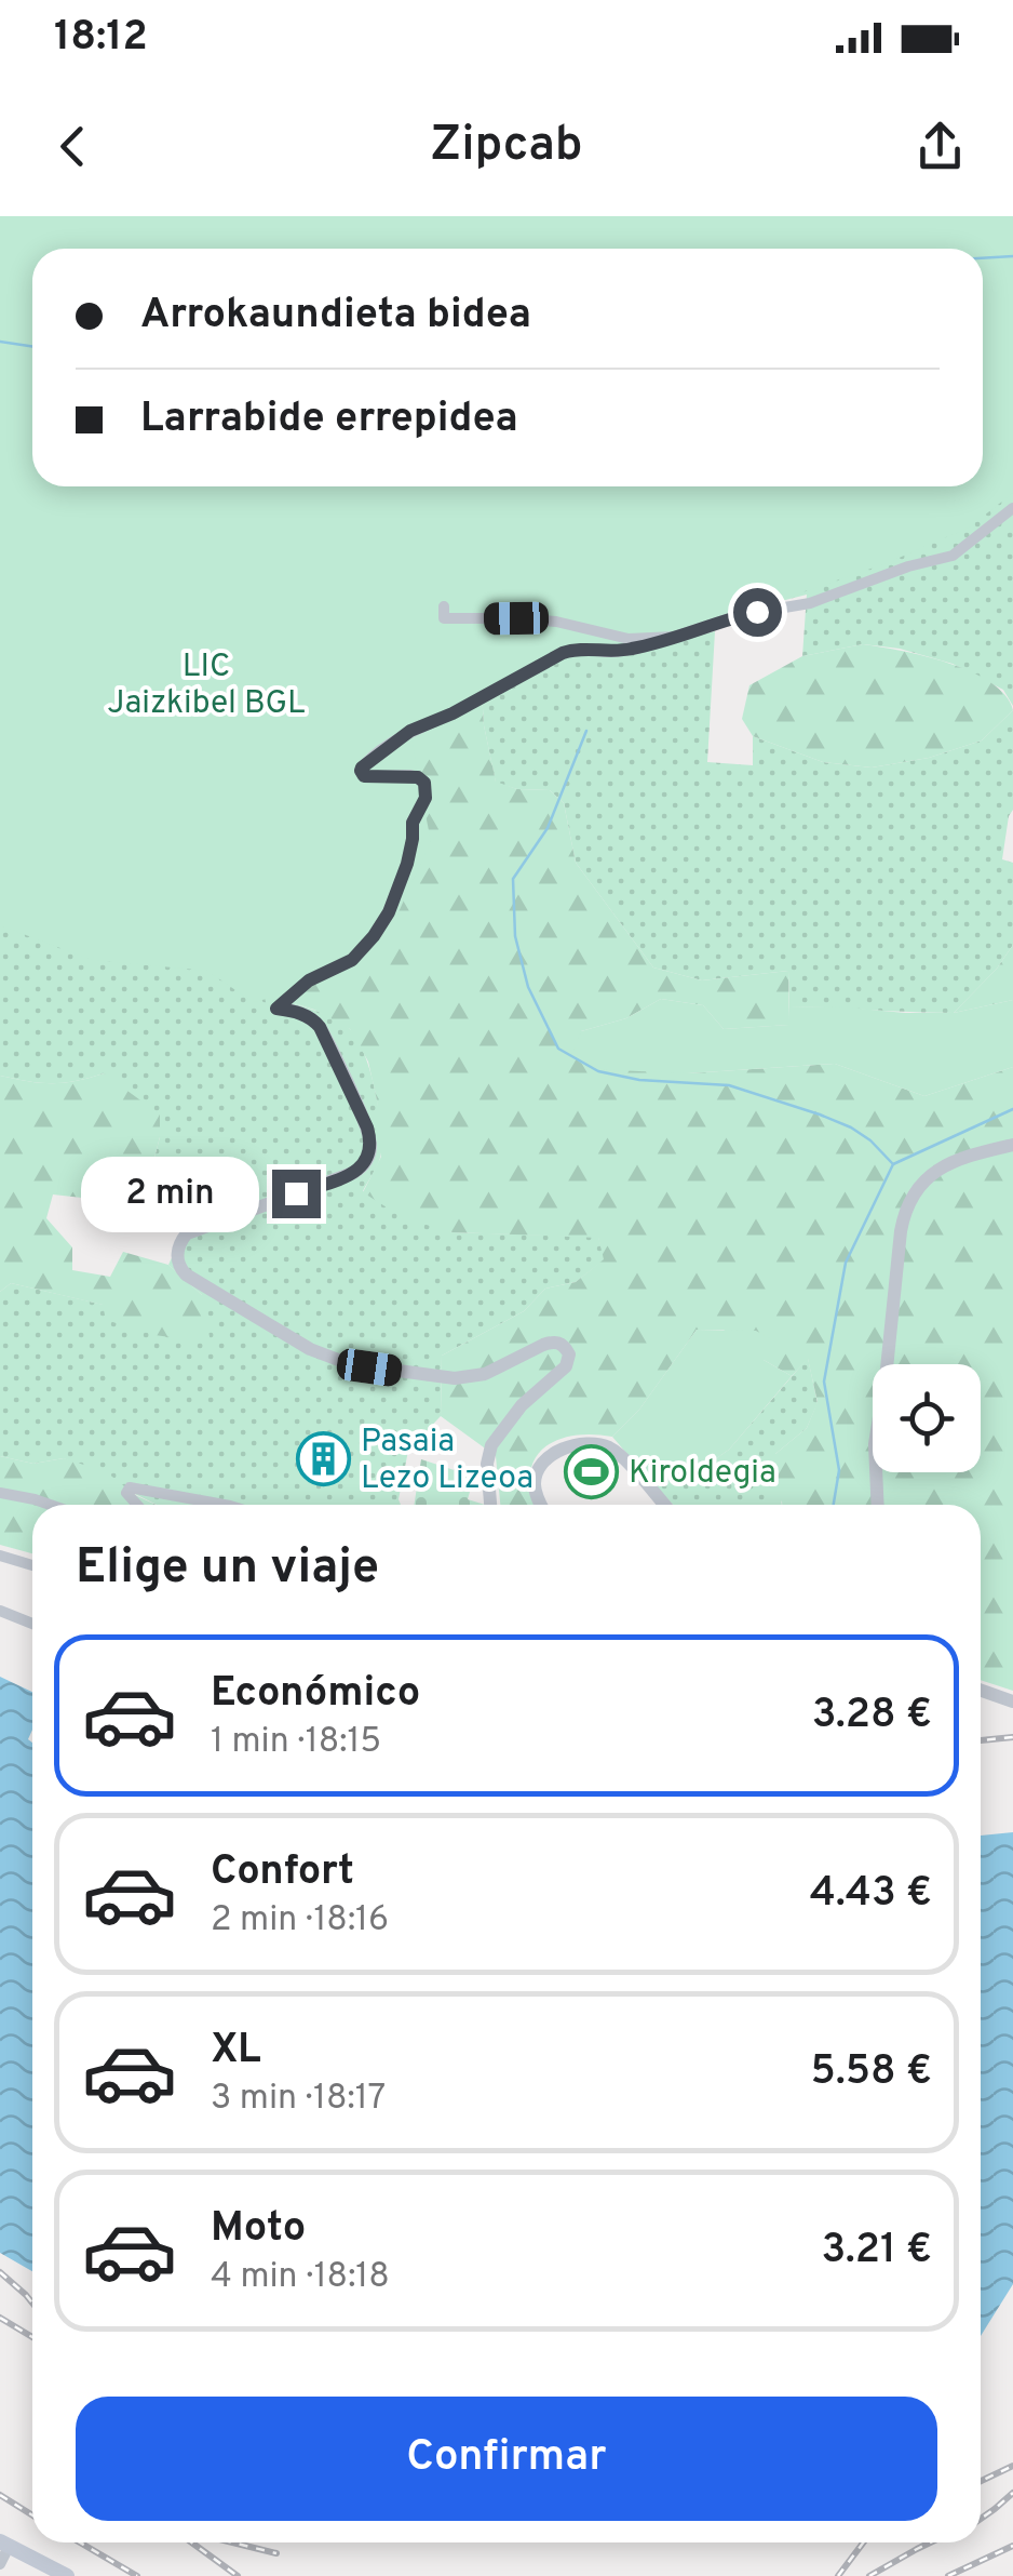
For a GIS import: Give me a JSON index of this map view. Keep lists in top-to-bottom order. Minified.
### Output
{"parks":["LIC Jaizkibel BGL"],"places":{"building":["Pasaia Lezo Lizeoa"],"sports":["Kiroldegia"]},"page":{"status":"18:12","header":"Zipcab","banner":["Arrokaundieta bidea","Larrabide errepidea"],"bubble":"2 min","heading":"Elige un viaje","list":[{"name":"Económico","note":"1 min · 18:15","value":"3.28 €"},{"name":"Confort","note":"2 min · 18:16","value":"4.43 €"},{"name":"XL","note":"3 min · 18:17","value":"5.58 €"},{"name":"Moto","note":"4 min · 18:18","value":"3.21 €"}],"buttons":"Confirmar"}}
